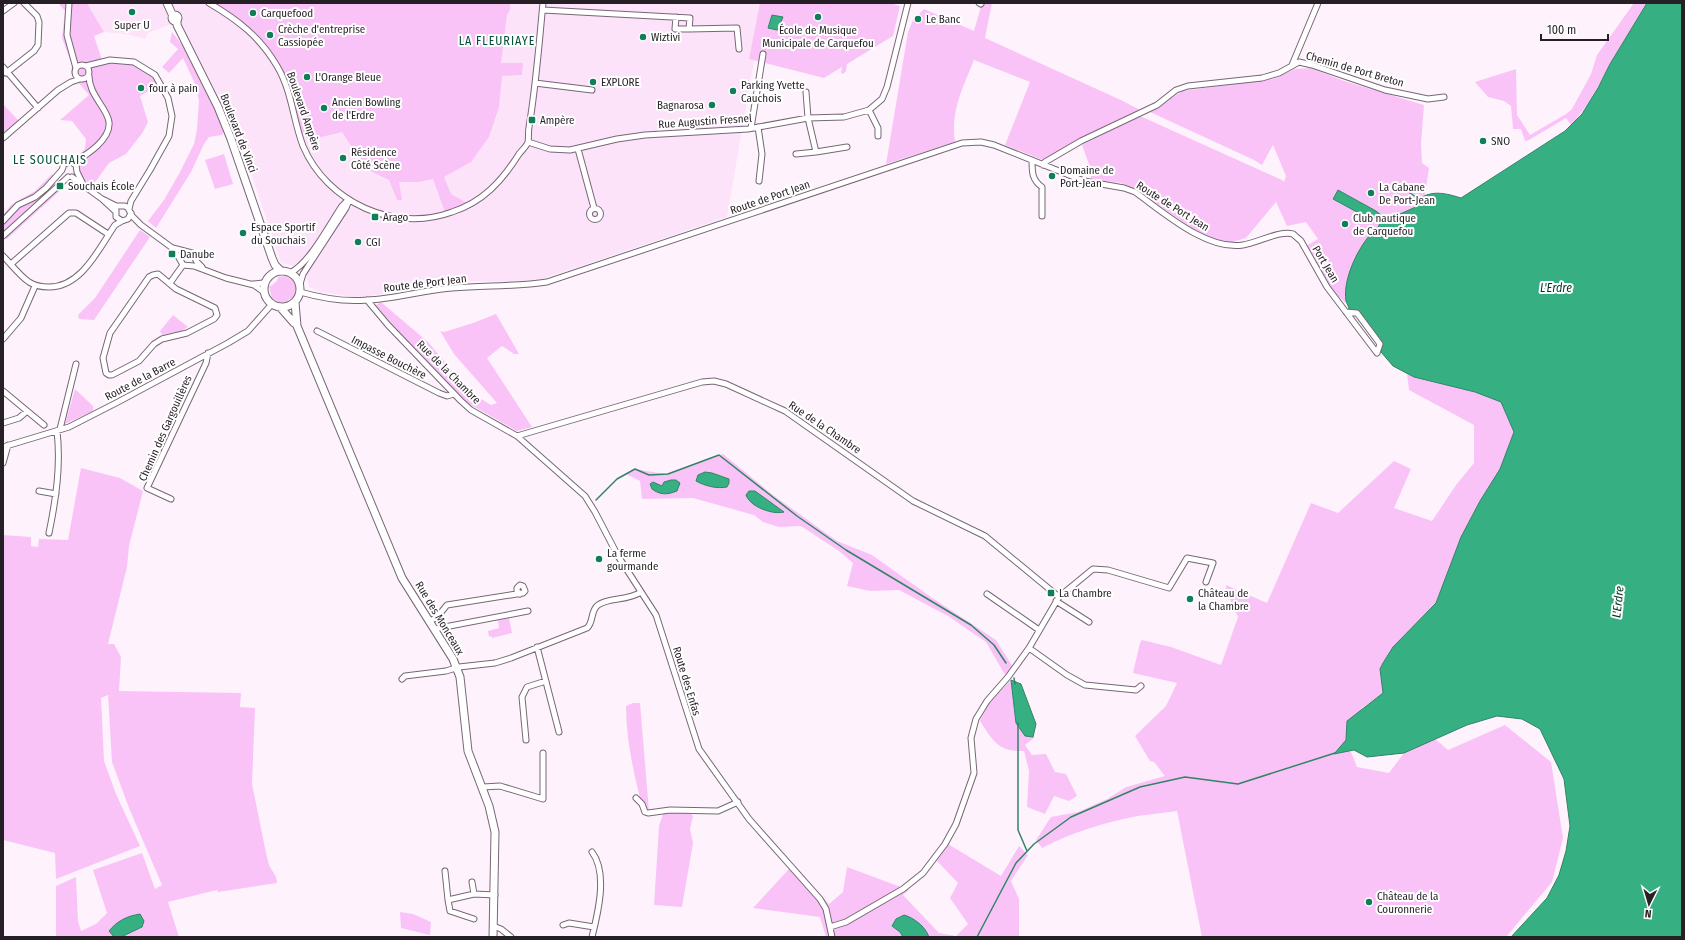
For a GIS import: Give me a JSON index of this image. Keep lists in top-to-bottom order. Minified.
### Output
{"streets":{"main road":["Boulevard de Vinci","Rue des Monceaux"],"street":["Chemin de Port Breton","Boulevard Ampère","Rue Augustin Fresnel","Route de Port Jean","Port Jean","Impasse Bouchère","Rue de la Chambre","Route de la Barre","Chemin des Gargouillères","Route des Enfas"]},"crossings":[["Chemin de Port Breton","Route de Port Jean"],["Boulevard Ampère","Rue Augustin Fresnel"],["Boulevard de Vinci","Route de Port Jean"],["Boulevard de Vinci","Route de la Barre"],["Boulevard de Vinci","Rue des Monceaux"],["Route de Port Jean","Port Jean"],["Route de Port Jean","Rue de la Chambre"],["Route de Port Jean","Route de la Barre"],["Route de Port Jean","Rue des Monceaux"],["Impasse Bouchère","Rue de la Chambre"],["Rue de la Chambre","Route des Enfas"],["Route de la Barre","Chemin des Gargouillères"],["Route de la Barre","Rue des Monceaux"]],"districts":["LA FLEURIAYE","LE SOUCHAIS"],"water":["L'Erdre"],"places":{"other":["Super U","Carquefood","École de Musique Municipale de Carquefou","Le Banc","Crèche d'entreprise Cassiopée","Wiztivi","L'Orange Bleue","EXPLORE","four à pain","Parking Yvette Cauchois","Bagnarosa","Ancien Bowling de l'Erdre","SNO","Résidence Côté Scène","Domaine de Port-Jean","La Cabane De Port-Jean","Club nautique de Carquefou","Espace Sportif du Souchais","CGI","La ferme gourmande","Château de la Chambre","Château de la Couronnerie"],"transit":["Ampère","Souchais École","Arago","Danube","La Chambre"]},"scale_bar":"100 m","north":"bottom"}
